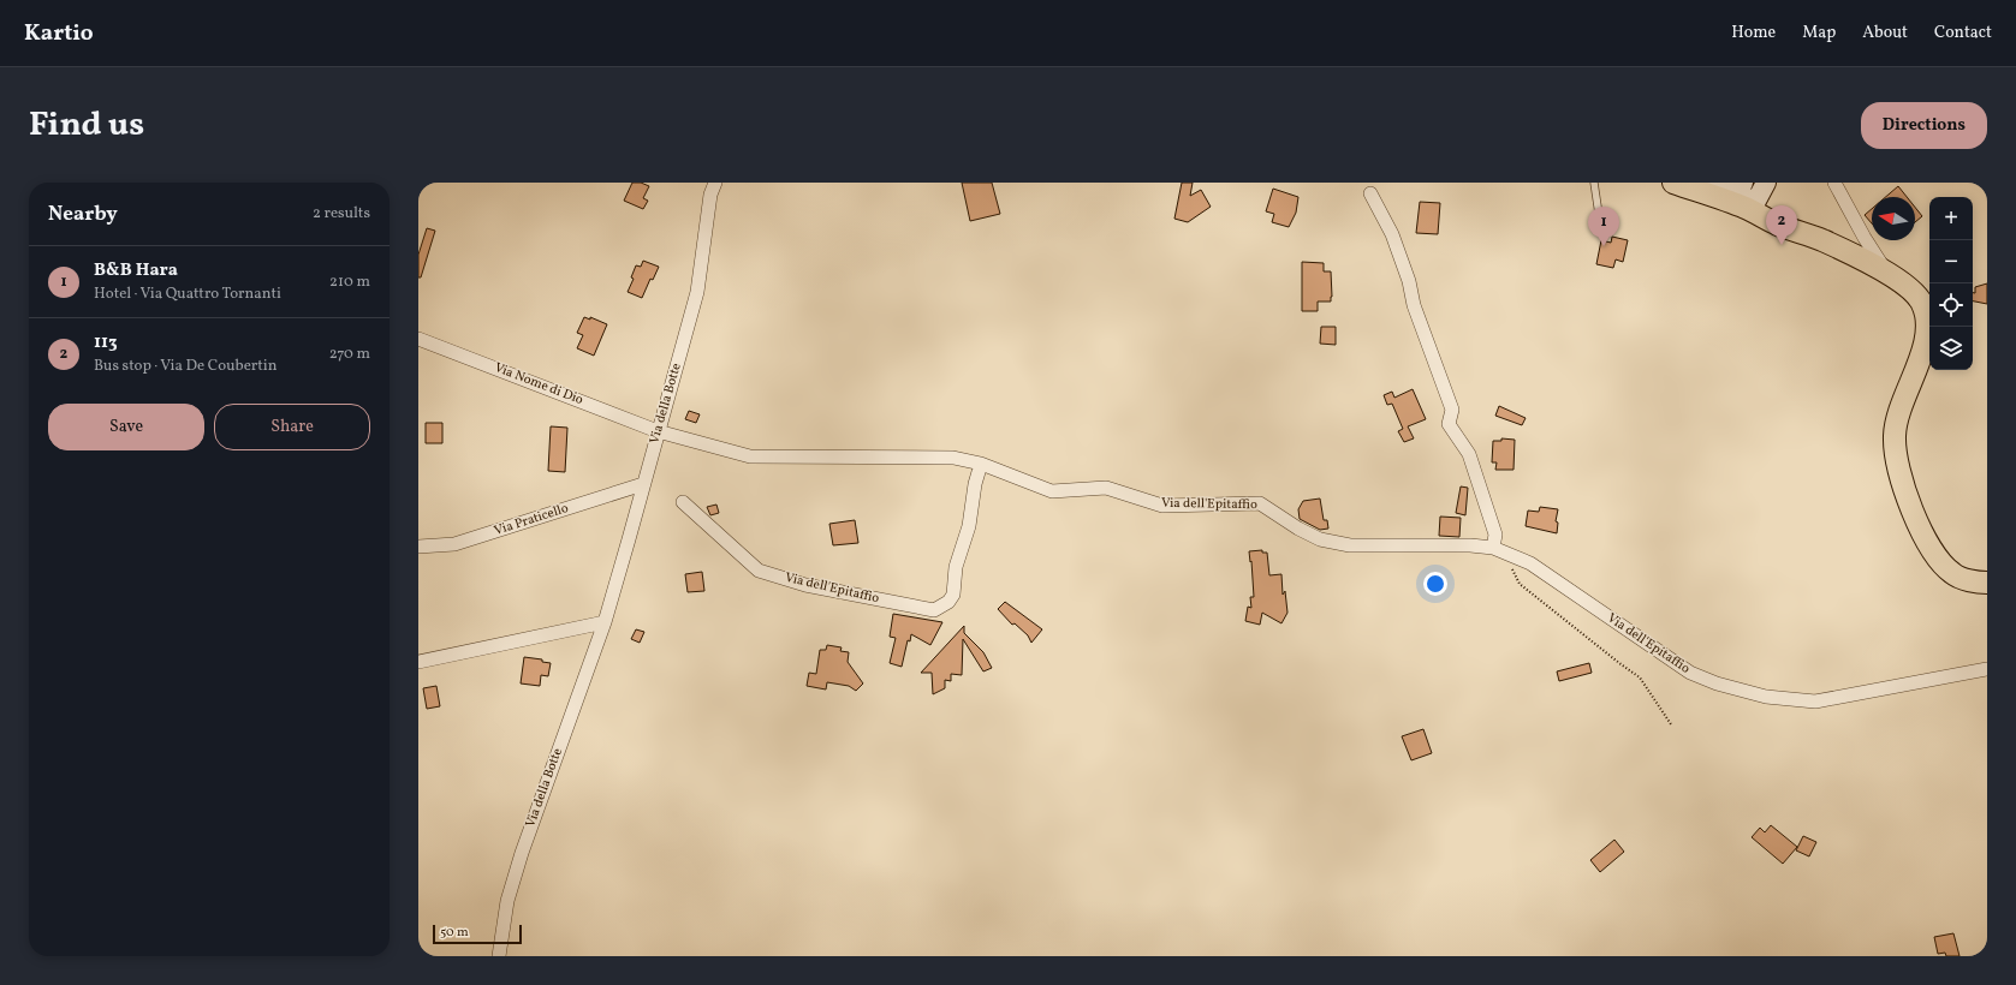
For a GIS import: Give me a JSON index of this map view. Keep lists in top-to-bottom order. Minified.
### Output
{"streets":{"street":["Via Nome di Dio","Via della Botte","Via dell'Epitaffio","Via Praticello"]},"crossings":[["Via Nome di Dio","Via della Botte"],["Via Nome di Dio","Via dell'Epitaffio"],["Via della Botte","Via dell'Epitaffio"],["Via della Botte","Via Praticello"]],"scale_bar":"50 m","north":"left","page":{"header":"Kartio","nav":["Home","Map","About","Contact"],"title":"Find us","buttons":["Directions",["Save","Share"]],"heading":["Nearby","2 results"],"map_buttons":["+","−"],"pins":["2","1"],"list":[{"mark":"1","name":"B&B Hara","note":"Hotel · Via Quattro Tornanti","value":"210 m"},{"mark":"2","name":"113","note":"Bus stop · Via De Coubertin","value":"270 m"}],"scale":"50 m"}}
